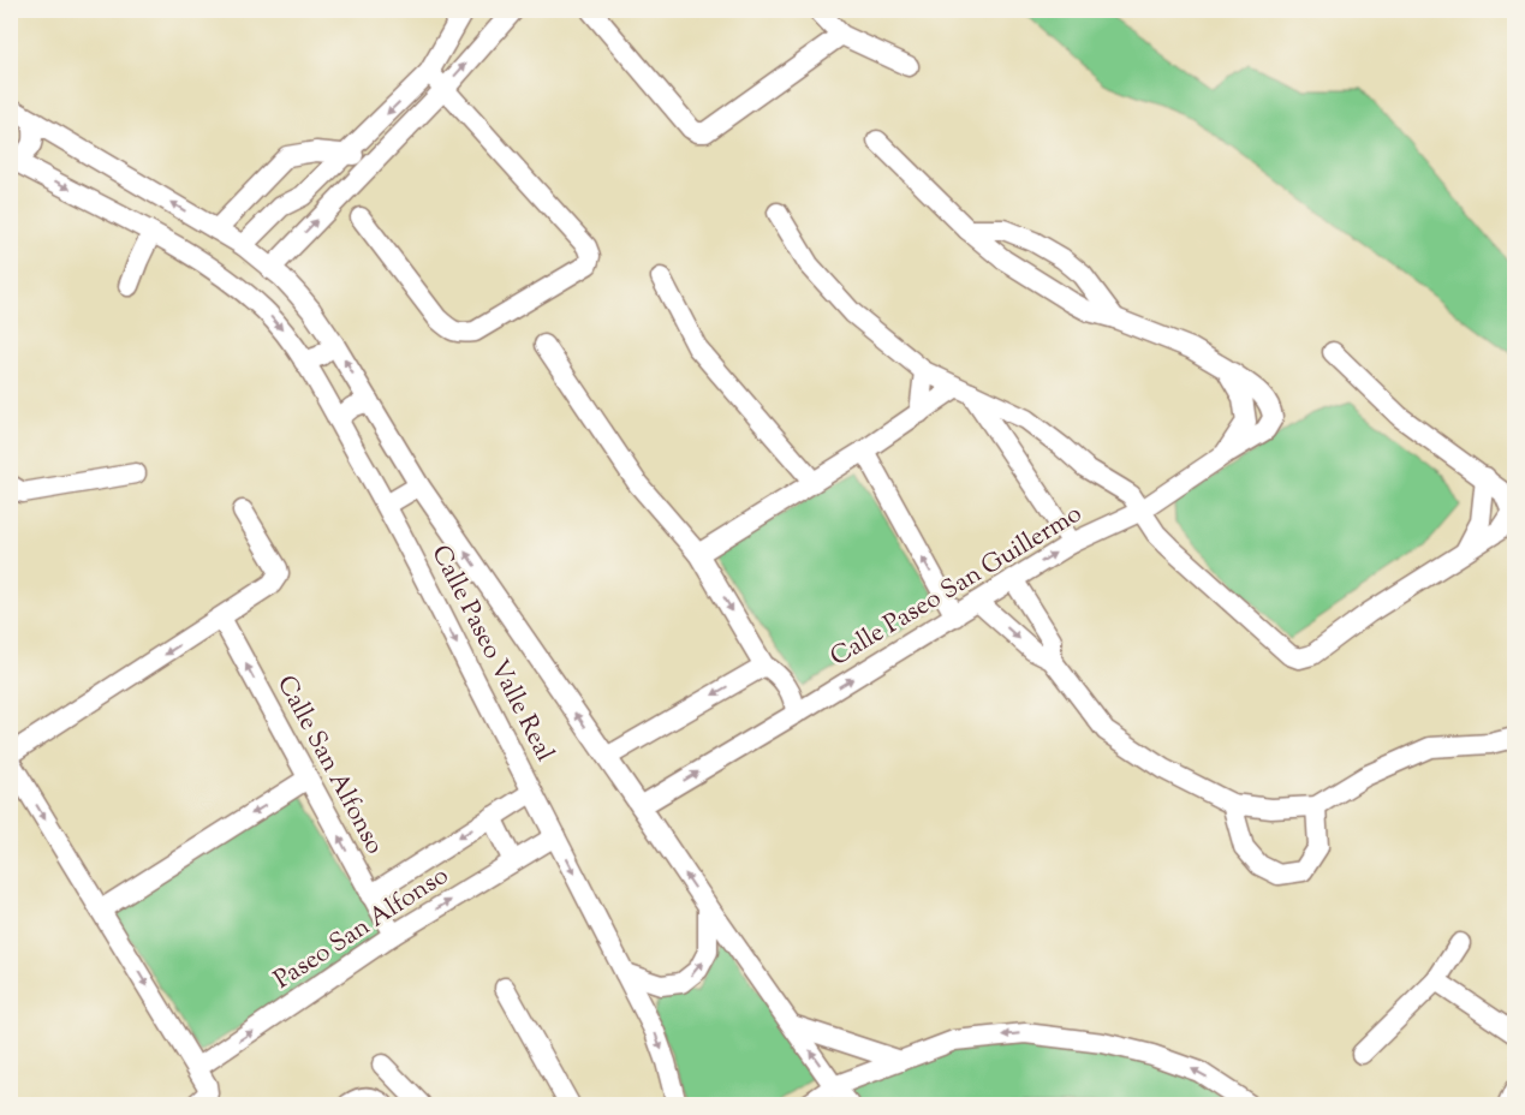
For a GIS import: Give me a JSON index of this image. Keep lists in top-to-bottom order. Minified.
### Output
{"streets":{"street":["Calle Paseo San Guillermo","Calle Paseo Valle Real","Calle San Alfonso","Paseo San Alfonso"]},"crossings":[["Calle Paseo San Guillermo","Calle Paseo Valle Real"],["Calle Paseo Valle Real","Paseo San Alfonso"],["Calle San Alfonso","Paseo San Alfonso"]],"one_way":["Calle San Alfonso"]}
